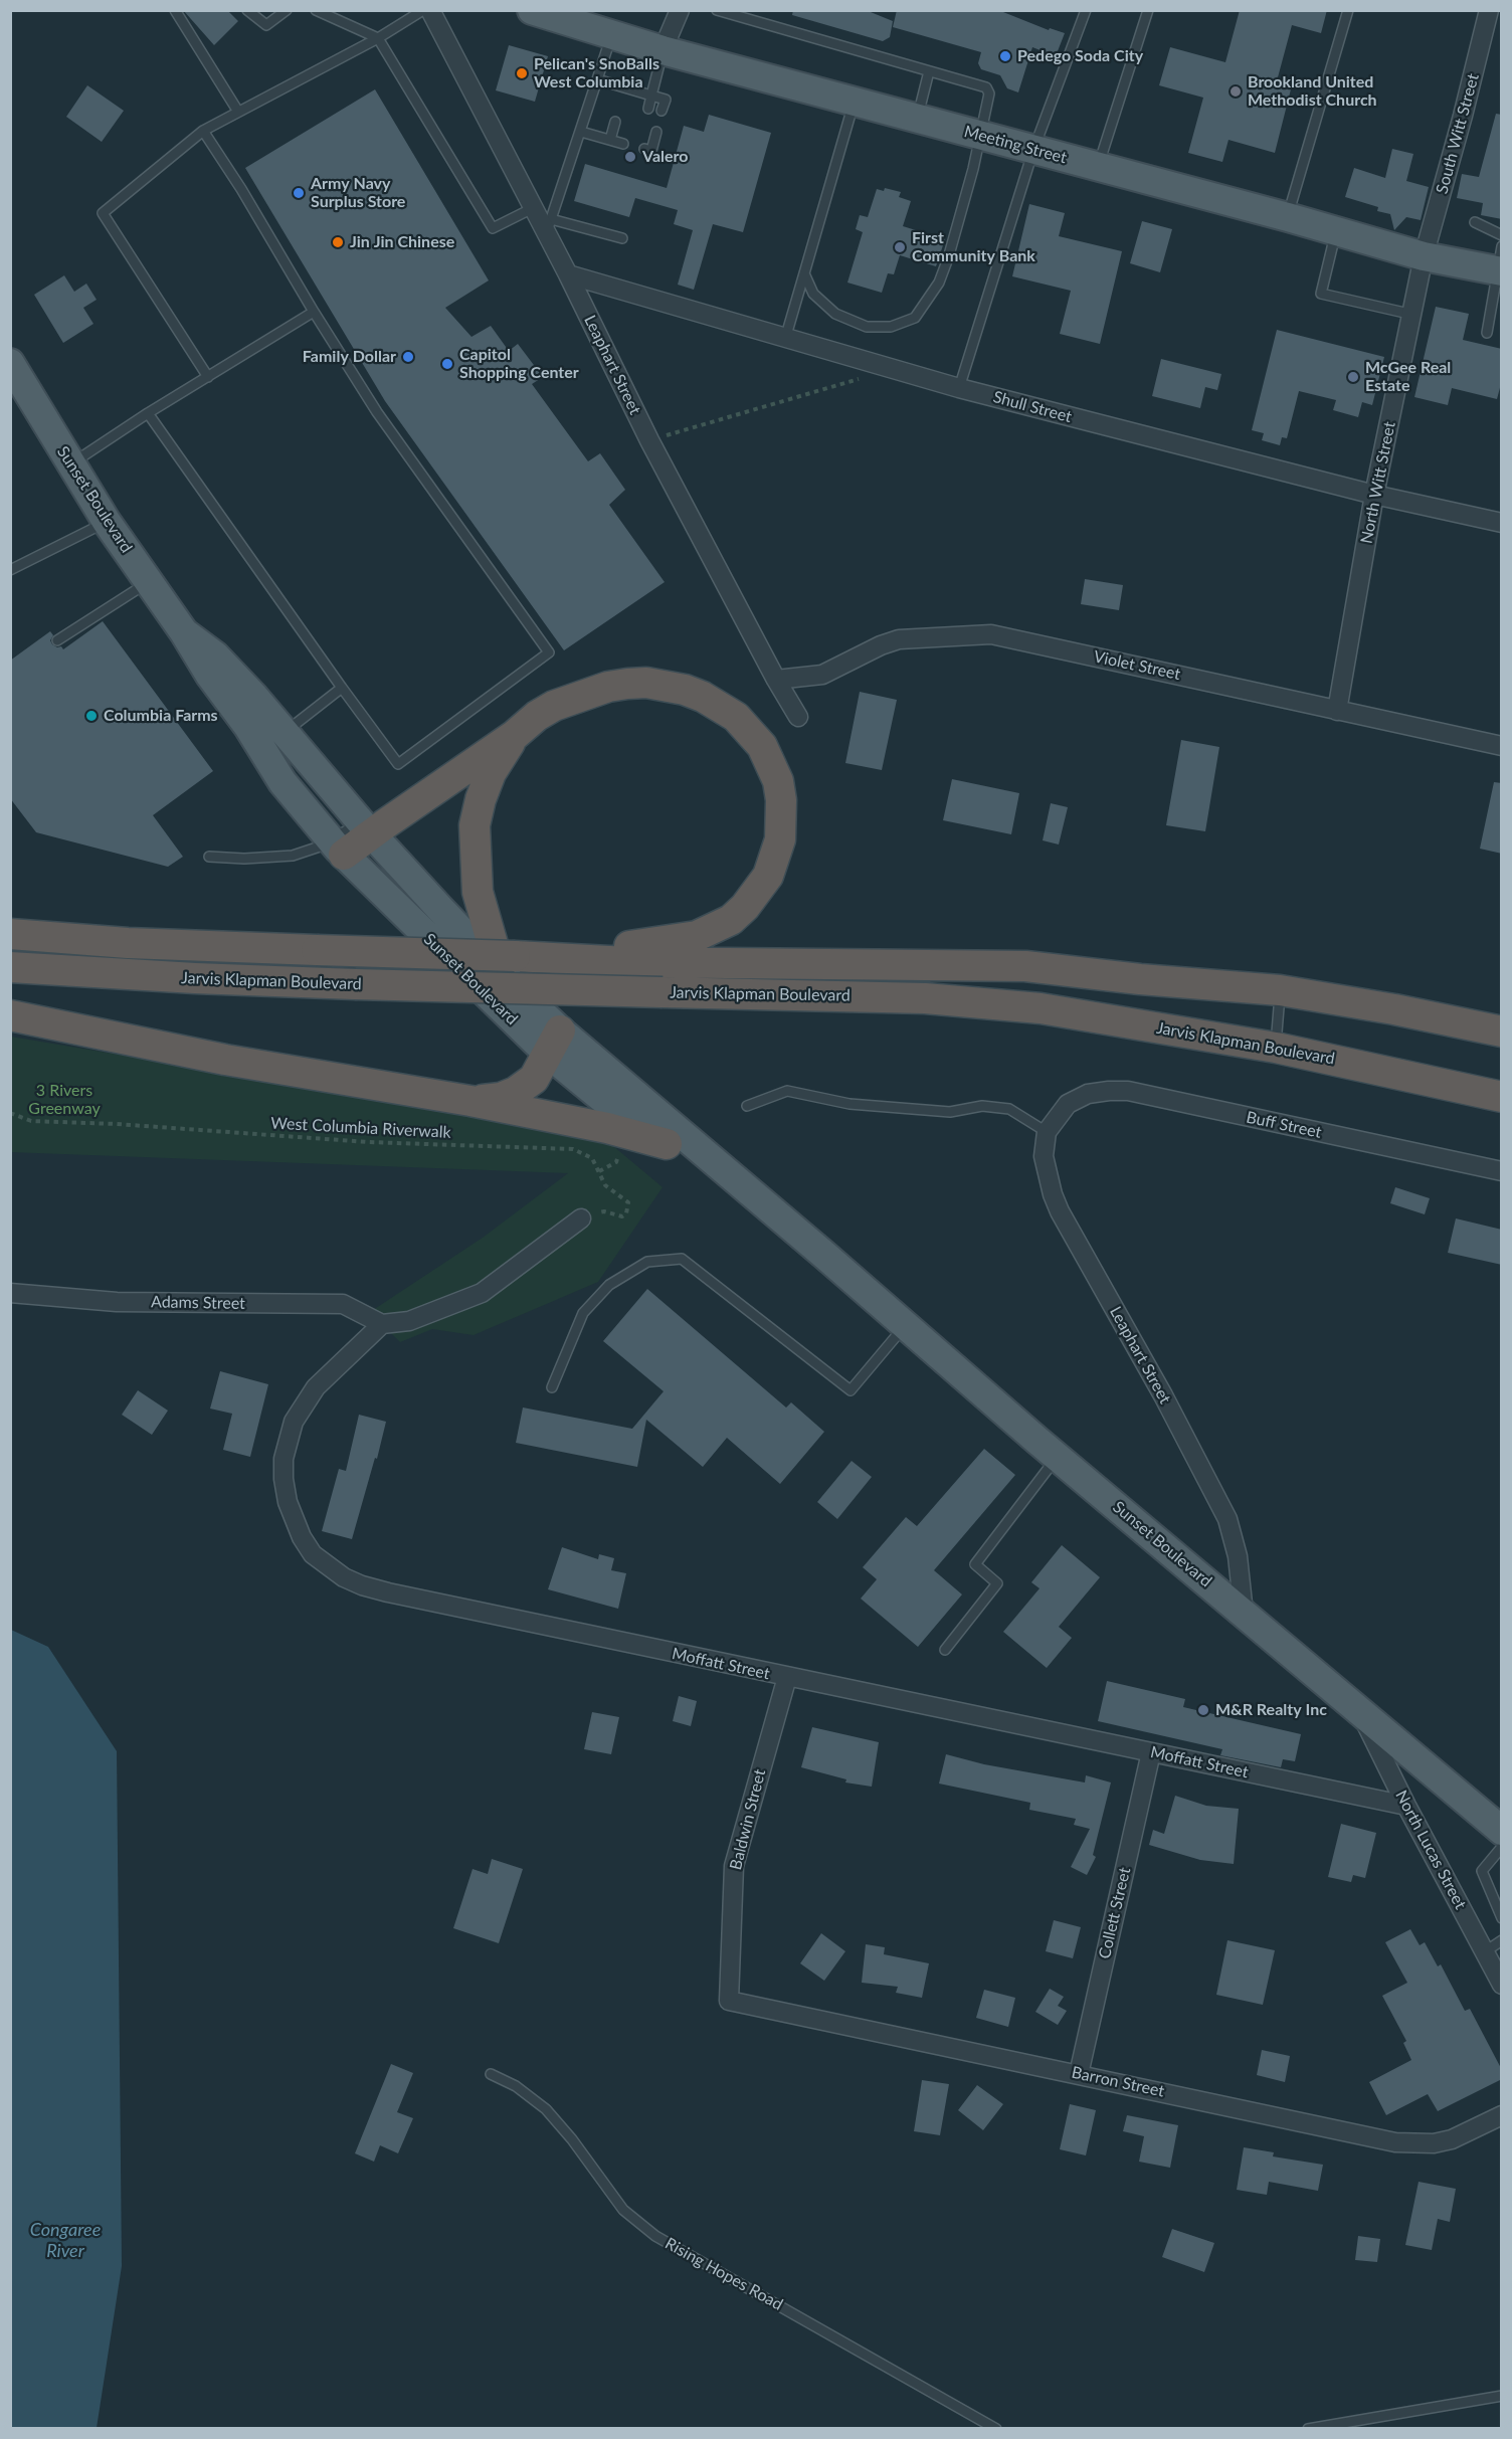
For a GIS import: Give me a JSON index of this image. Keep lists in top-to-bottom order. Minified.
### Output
{"streets":{"highway":["Jarvis Klapman Boulevard"],"main road":["Meeting Street","Sunset Boulevard"],"street":["South Witt Street","Leaphart Street","Shull Street","North Witt Street","Violet Street","Buff Street","Adams Street","Moffatt Street","Baldwin Street","North Lucas Street","Collett Street","Barron Street"],"lane":["Rising Hopes Road"],"path":["West Columbia Riverwalk"]},"crossings":[["South Witt Street","Meeting Street"],["South Witt Street","North Witt Street"],["Meeting Street","North Witt Street"],["Leaphart Street","Shull Street"],["Leaphart Street","Sunset Boulevard"],["Leaphart Street","Violet Street"],["Leaphart Street","Buff Street"],["Shull Street","North Witt Street"],["North Witt Street","Violet Street"],["Sunset Boulevard","Jarvis Klapman Boulevard"],["Sunset Boulevard","North Lucas Street"],["Adams Street","Moffatt Street"],["Moffatt Street","Baldwin Street"],["Moffatt Street","North Lucas Street"],["Moffatt Street","Collett Street"],["Baldwin Street","Barron Street"],["Collett Street","Barron Street"]],"water":["Congaree River"],"parks":["3 Rivers Greenway"],"places":["Pedego Soda City","Pelican's SnoBalls West Columbia","Brookland United Methodist Church","Valero","Army Navy Surplus Store","Jin Jin Chinese","First Community Bank","Family Dollar","Capitol Shopping Center","McGee Real Estate","Columbia Farms","M&R Realty Inc"]}
